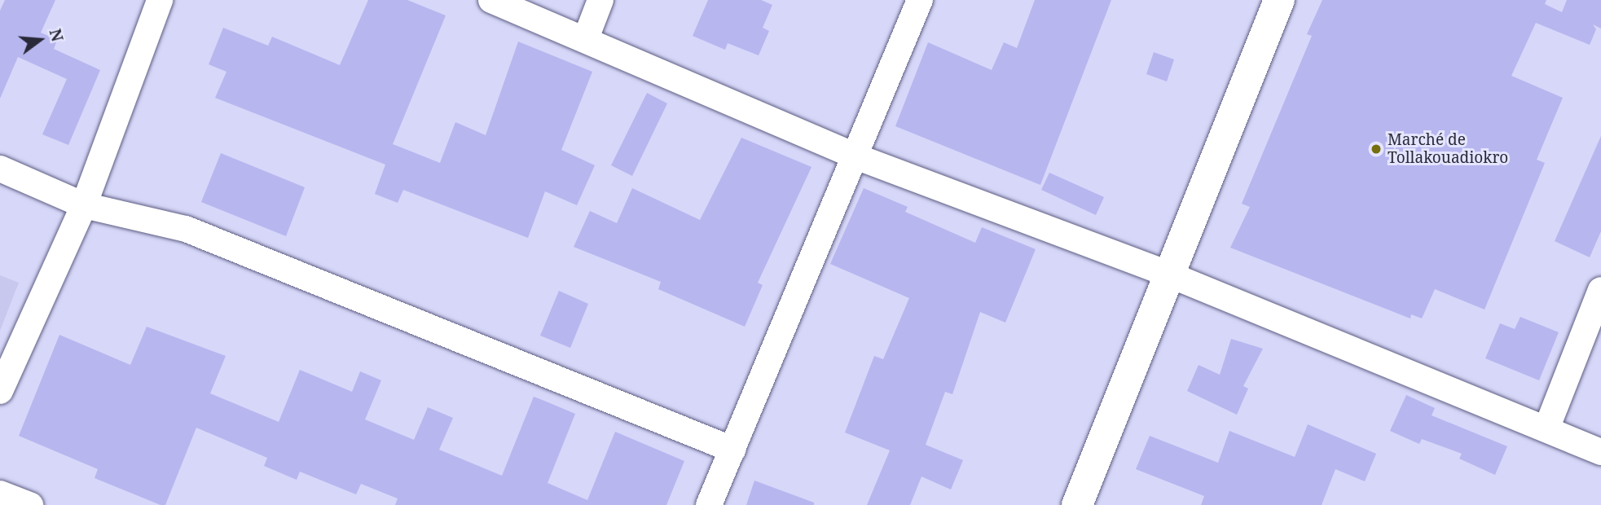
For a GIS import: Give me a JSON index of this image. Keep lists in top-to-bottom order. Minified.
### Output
{"places":["Marché de Tollakouadiokro"],"north":"right"}
